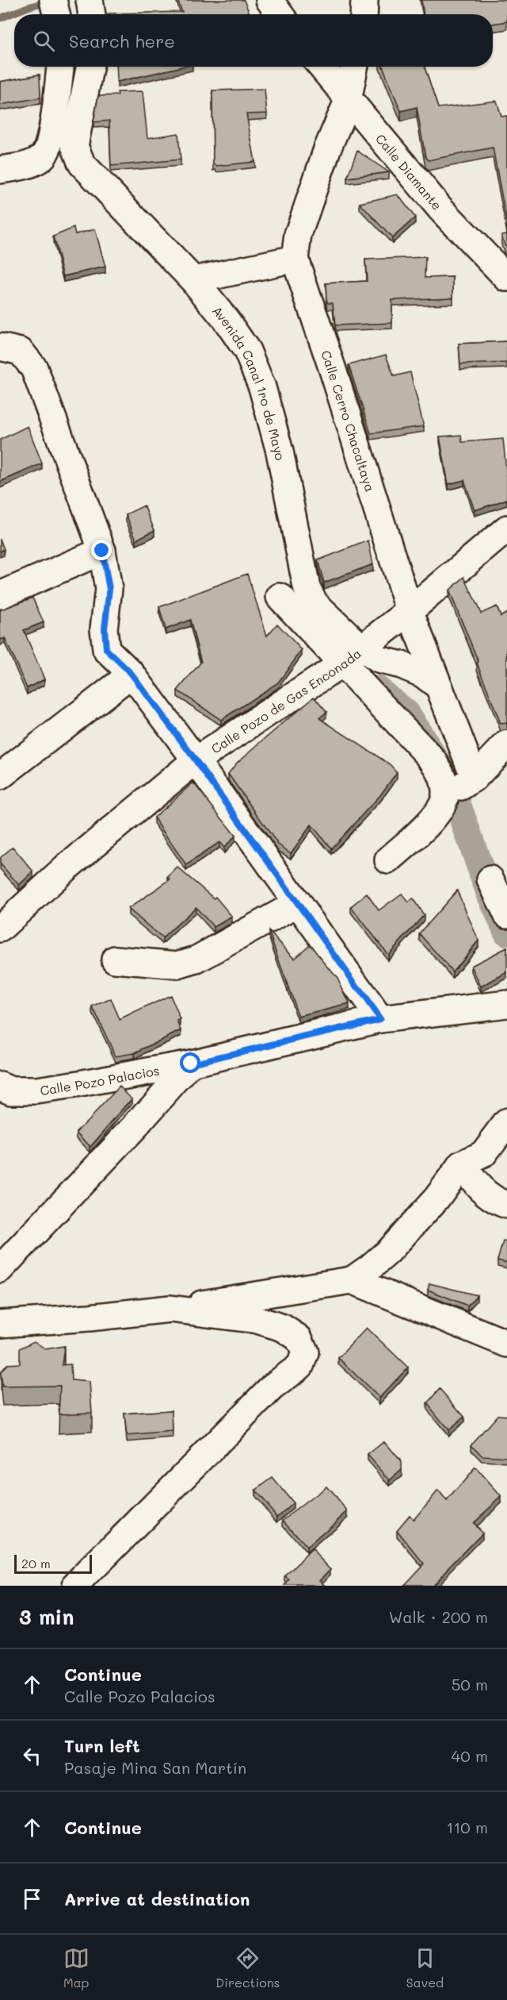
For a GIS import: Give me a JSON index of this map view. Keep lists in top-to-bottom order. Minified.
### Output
{"streets":{"street":["Calle Diamante","Avenida Canal 1ro de Mayo","Calle Cerro Chacaltaya","Calle Pozo de Gas Enconada","Calle Pozo Palacios"]},"crossings":[["Calle Diamante","Calle Cerro Chacaltaya"],["Avenida Canal 1ro de Mayo","Calle Cerro Chacaltaya"],["Avenida Canal 1ro de Mayo","Calle Pozo de Gas Enconada"],["Calle Cerro Chacaltaya","Calle Pozo de Gas Enconada"]],"scale_bar":"20 m","page":{"search":"Search here","scale":"20 m","heading":["3 min","Walk · 200 m"],"list":[["Continue","Calle Pozo Palacios","50 m"],["Turn left","Pasaje Mina San Martín","40 m"],["Continue","110 m"],"Arrive at destination"],"nav":["Map","Directions","Saved"]}}
